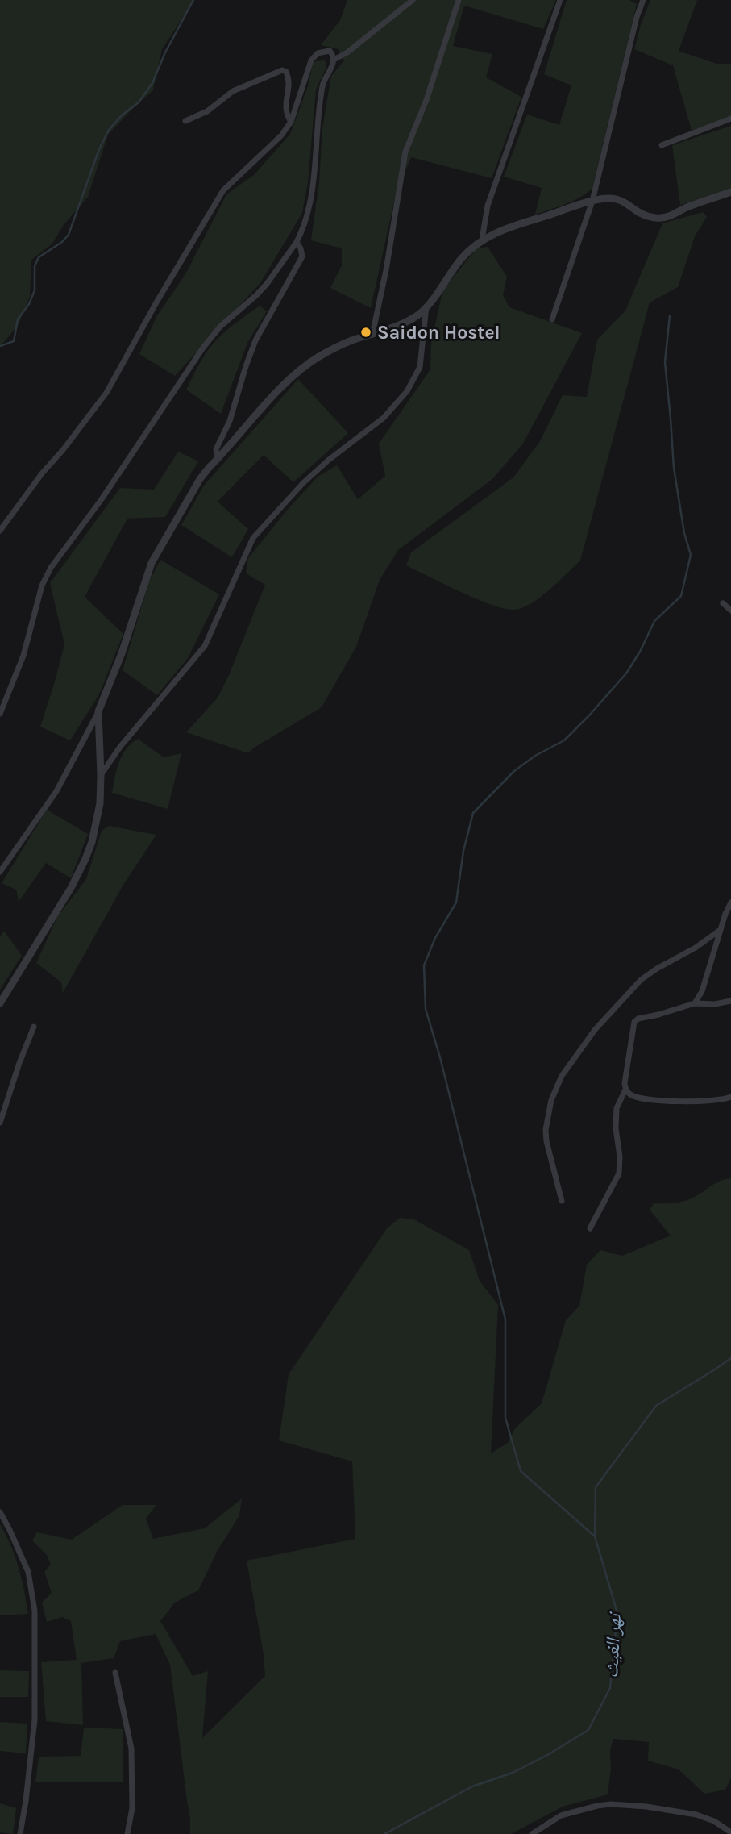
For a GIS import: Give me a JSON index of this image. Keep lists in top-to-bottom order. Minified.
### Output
{"water":["نهر الغيث"],"places":["Saidon Hostel"]}
